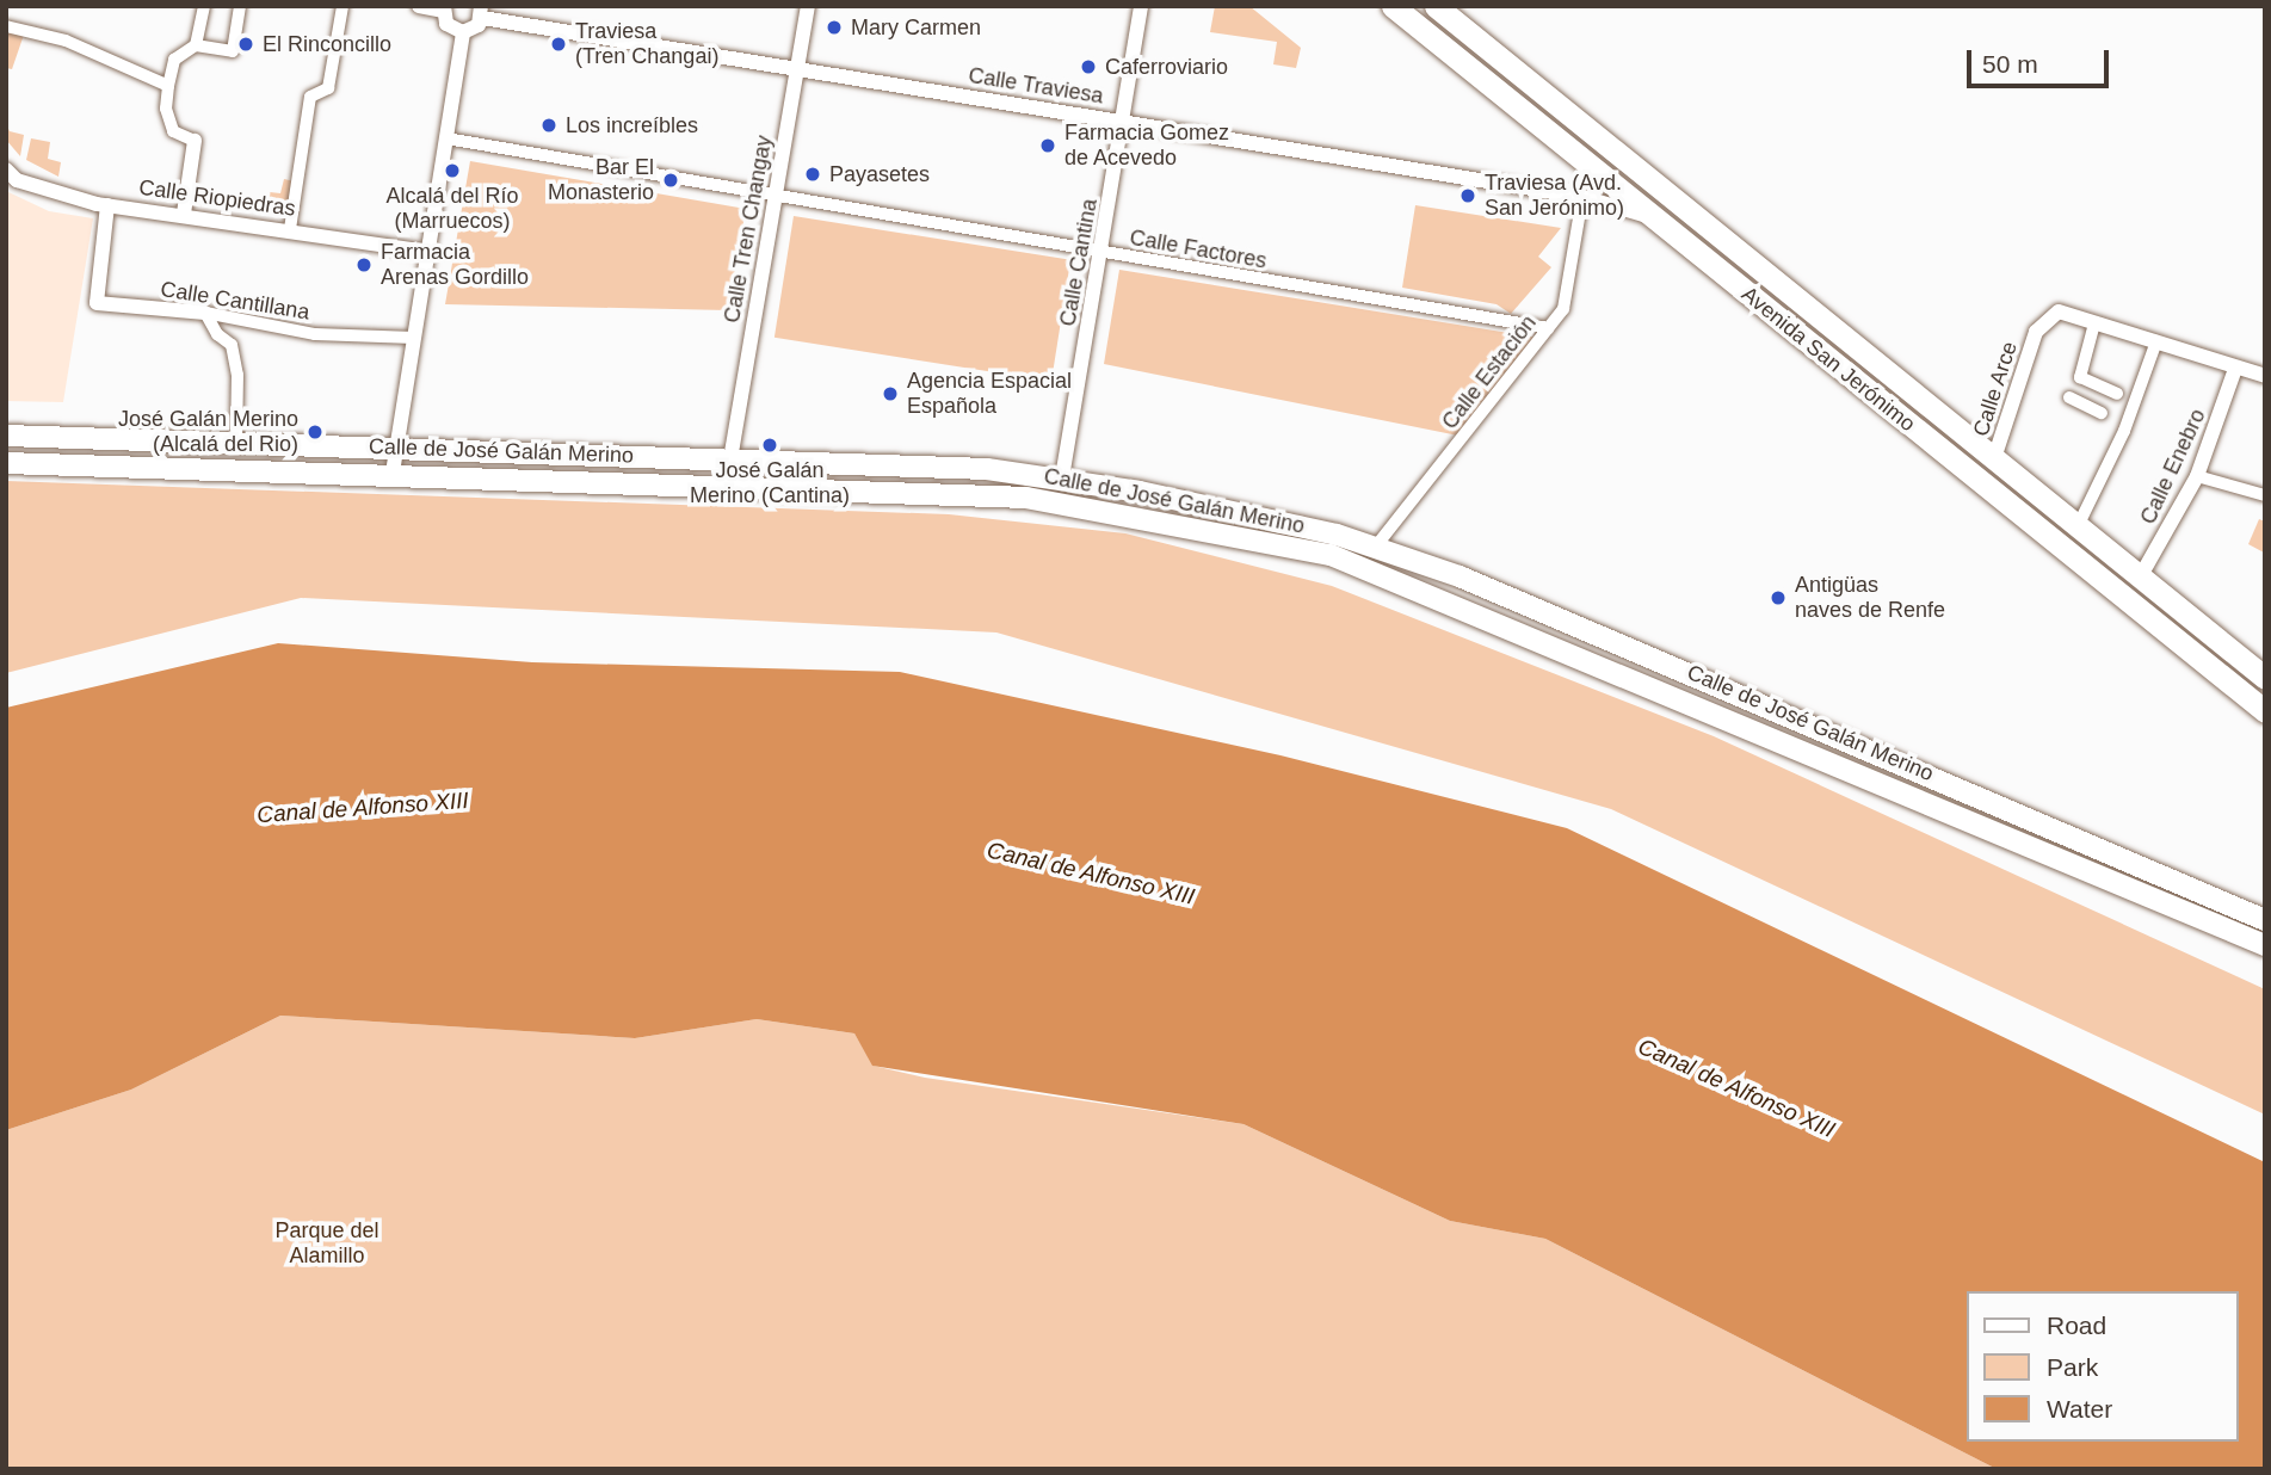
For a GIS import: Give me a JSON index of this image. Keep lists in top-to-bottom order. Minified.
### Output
{"streets":{"main road":["Avenida San Jerónimo","Calle de José Galán Merino"],"street":["Calle Traviesa","Calle Riopiedras","Calle Tren Changay","Calle Factores","Calle Cantina","Calle Cantillana","Calle Estación","Calle Arce","Calle Enebro"]},"crossings":[["Calle Traviesa","Calle Tren Changay"],["Calle Traviesa","Calle Cantina"],["Calle Traviesa","Avenida San Jerónimo"],["Calle Traviesa","Calle Estación"],["Calle Riopiedras","Calle Cantillana"],["Calle Tren Changay","Calle Factores"],["Calle Tren Changay","Calle de José Galán Merino"],["Calle Factores","Calle Cantina"],["Calle Factores","Calle Estación"],["Calle Cantina","Calle de José Galán Merino"],["Avenida San Jerónimo","Calle Arce"],["Avenida San Jerónimo","Calle Enebro"],["Calle Estación","Calle de José Galán Merino"]],"water":["Canal de Alfonso XIII"],"parks":["Parque del Alamillo"],"places":["Mary Carmen","El Rinconcillo","Traviesa (Tren Changai)","Caferroviario","Los increíbles","Farmacia Gomez de Acevedo","Alcalá del Río (Marruecos)","Payasetes","Bar El Monasterio","Traviesa (Avd. San Jerónimo)","Farmacia Arenas Gordillo","Agencia Espacial Española","José Galán Merino (Alcalá del Rio)","José Galán Merino (Cantina)","Antigüas naves de Renfe"],"legend":["Road","Park","Water"],"scale_bar":"50 m"}
